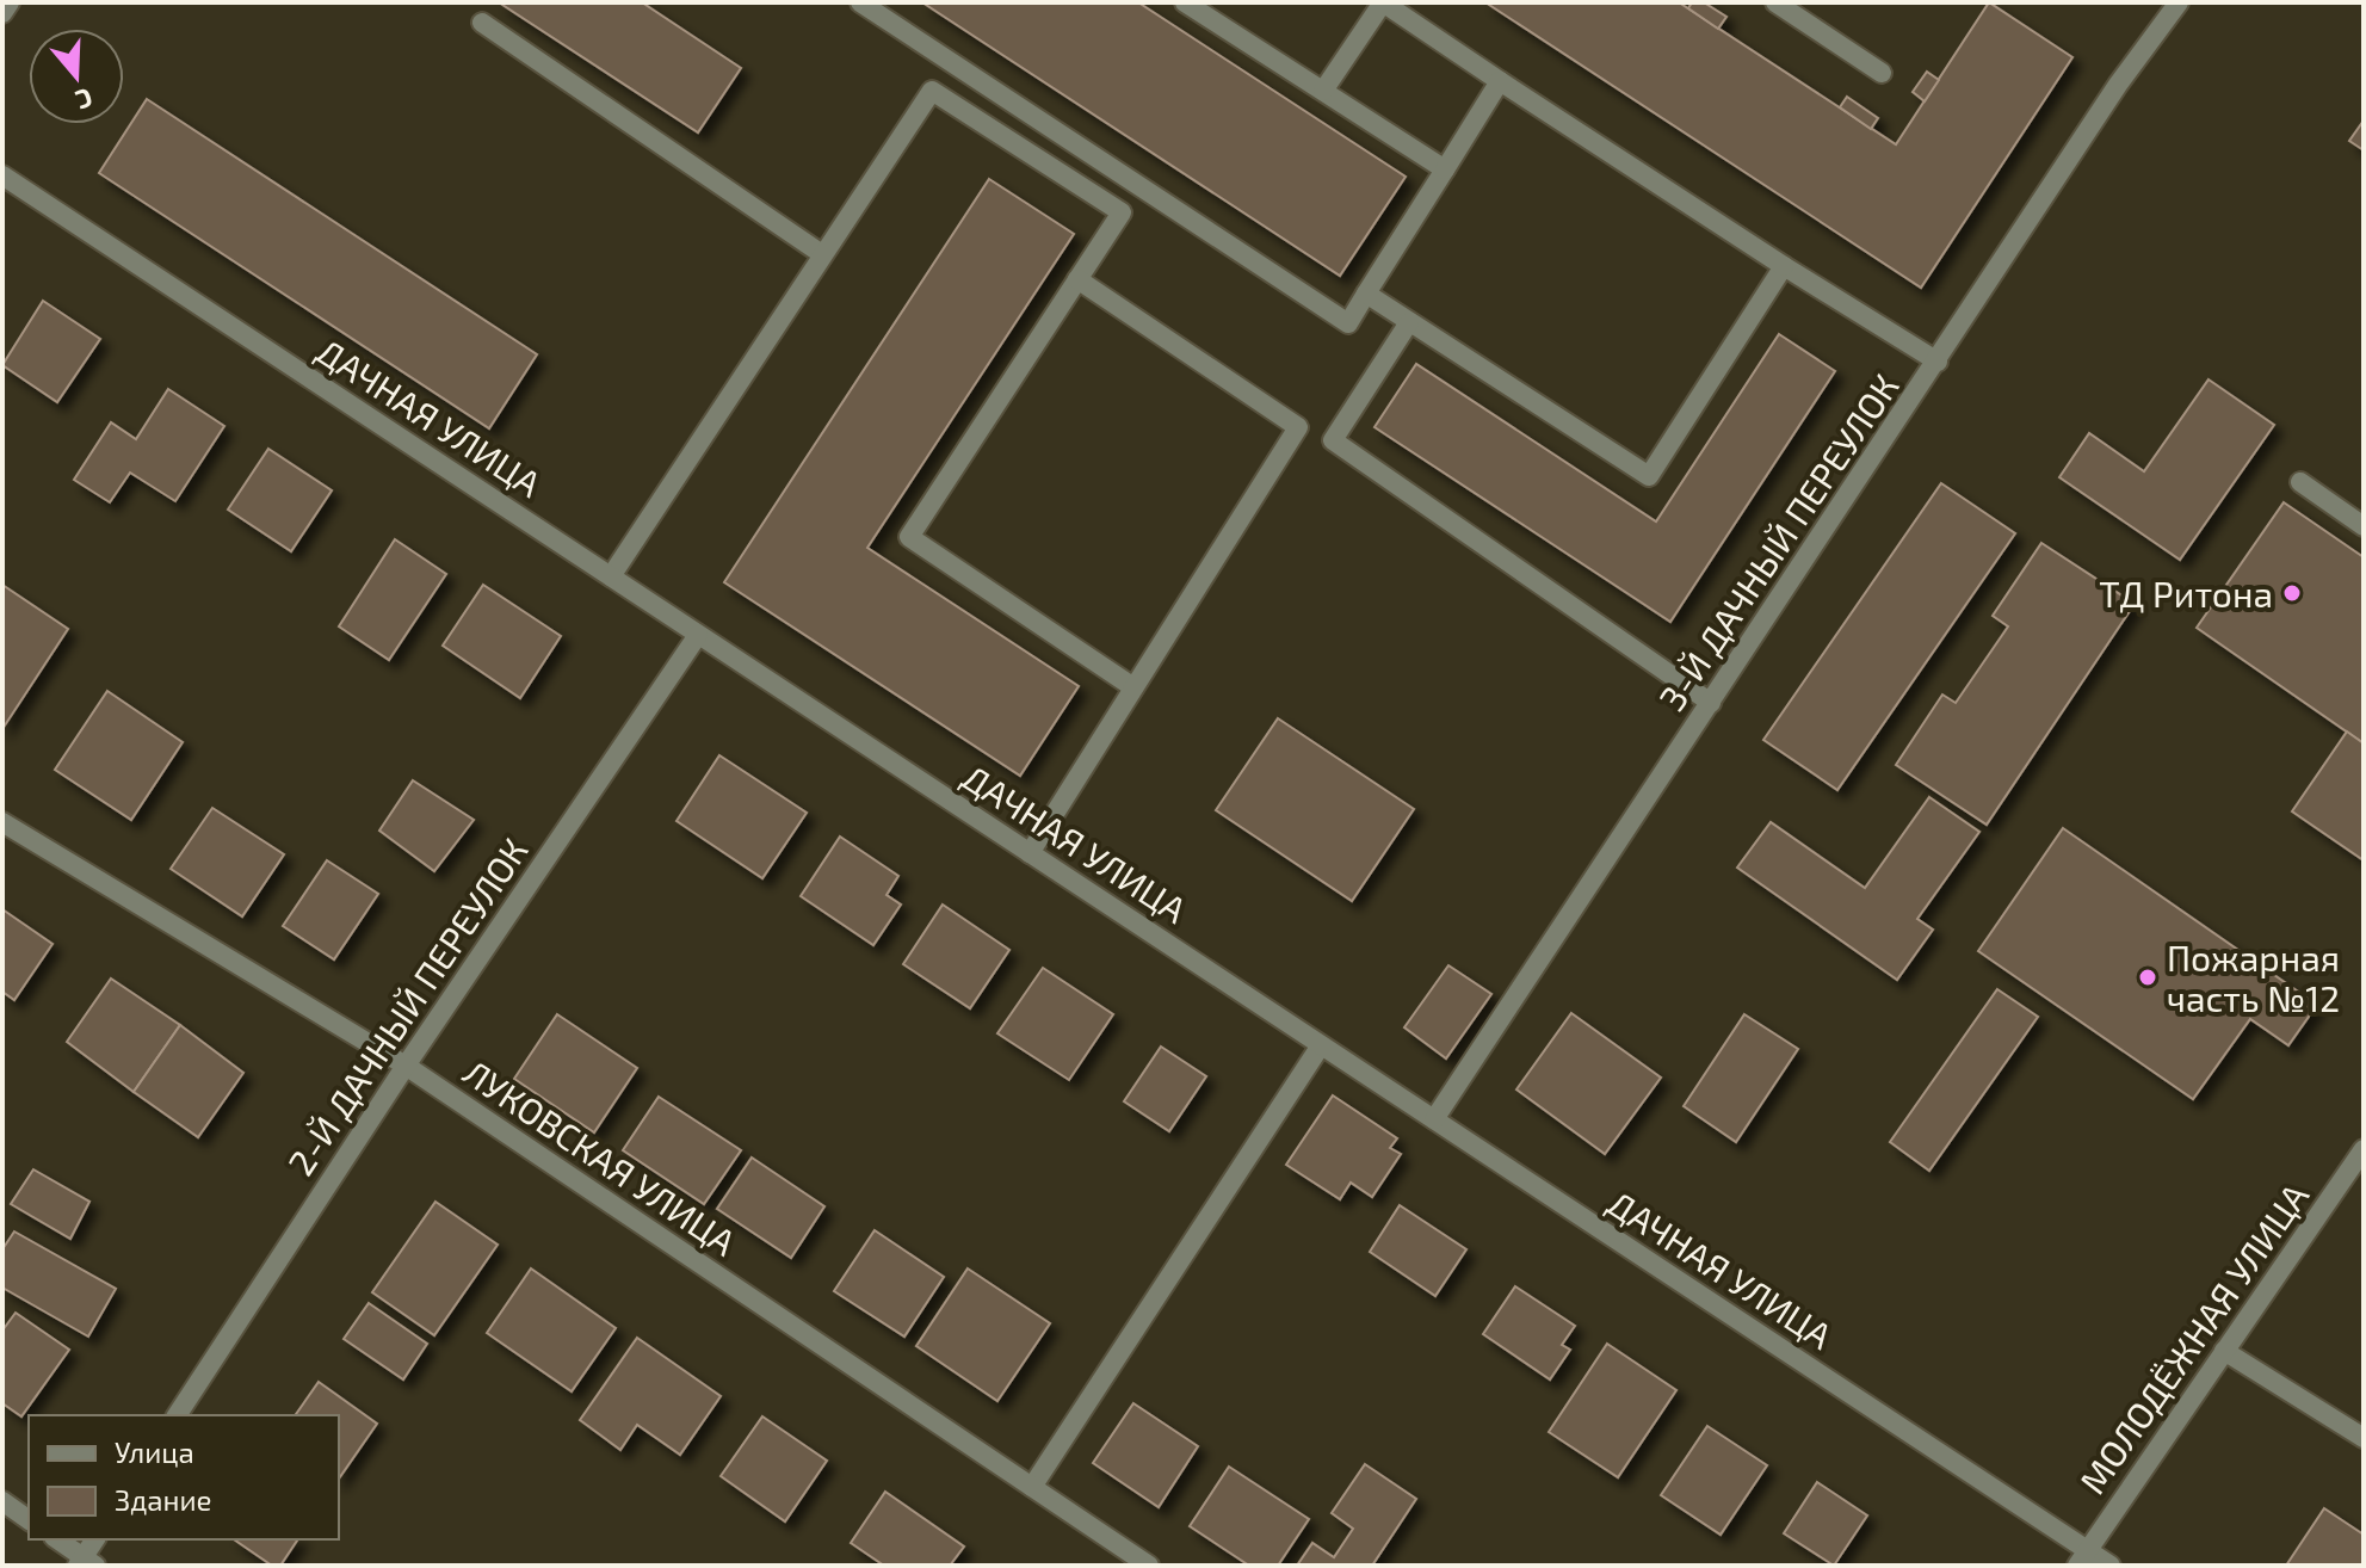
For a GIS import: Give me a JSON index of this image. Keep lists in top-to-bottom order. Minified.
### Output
{"streets":{"street":["ДАЧНАЯ УЛИЦА","3-Й ДАЧНЫЙ ПЕРЕУЛОК","2-Й ДАЧНЫЙ ПЕРЕУЛОК","ЛУКОВСКАЯ УЛИЦА","МОЛОДЁЖНАЯ УЛИЦА"]},"crossings":[["ДАЧНАЯ УЛИЦА","3-Й ДАЧНЫЙ ПЕРЕУЛОК"],["ДАЧНАЯ УЛИЦА","2-Й ДАЧНЫЙ ПЕРЕУЛОК"],["ДАЧНАЯ УЛИЦА","МОЛОДЁЖНАЯ УЛИЦА"],["2-Й ДАЧНЫЙ ПЕРЕУЛОК","ЛУКОВСКАЯ УЛИЦА"]],"places":["ТД Ритона","Пожарная часть №12"],"legend":["Улица","Здание"],"north":"bottom"}
